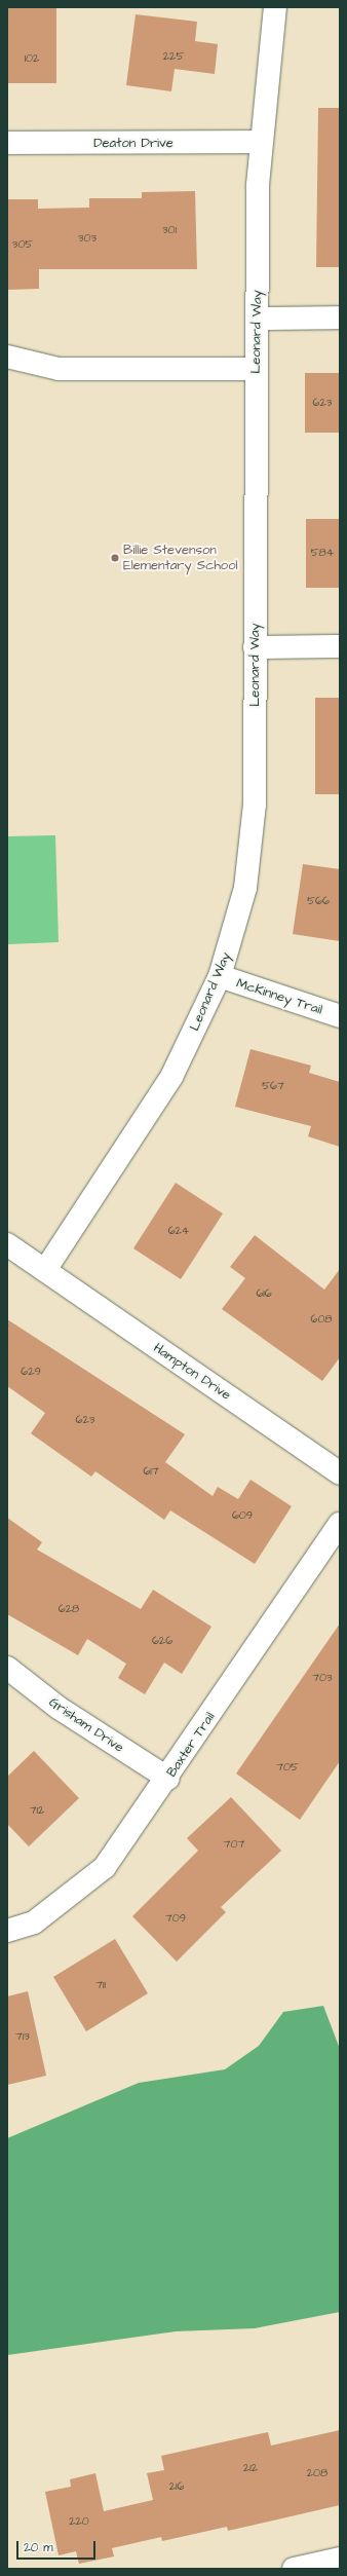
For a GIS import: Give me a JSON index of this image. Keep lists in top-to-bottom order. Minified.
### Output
{"streets":{"street":["Deaton Drive","Leonard Way","McKinney Trail","Hampton Drive","Grisham Drive","Baxter Trail"]},"crossings":[["Deaton Drive","Leonard Way"],["Leonard Way","McKinney Trail"],["Leonard Way","Hampton Drive"],["Grisham Drive","Baxter Trail"]],"places":["Billie Stevenson Elementary School"],"house_numbers":["225","102","301","303","305","623","584","566","567","624","616","608","629","623","617","609","628","626","703","705","712","707","709","711","713","212","208","216","220"],"scale_bar":"20 m"}
